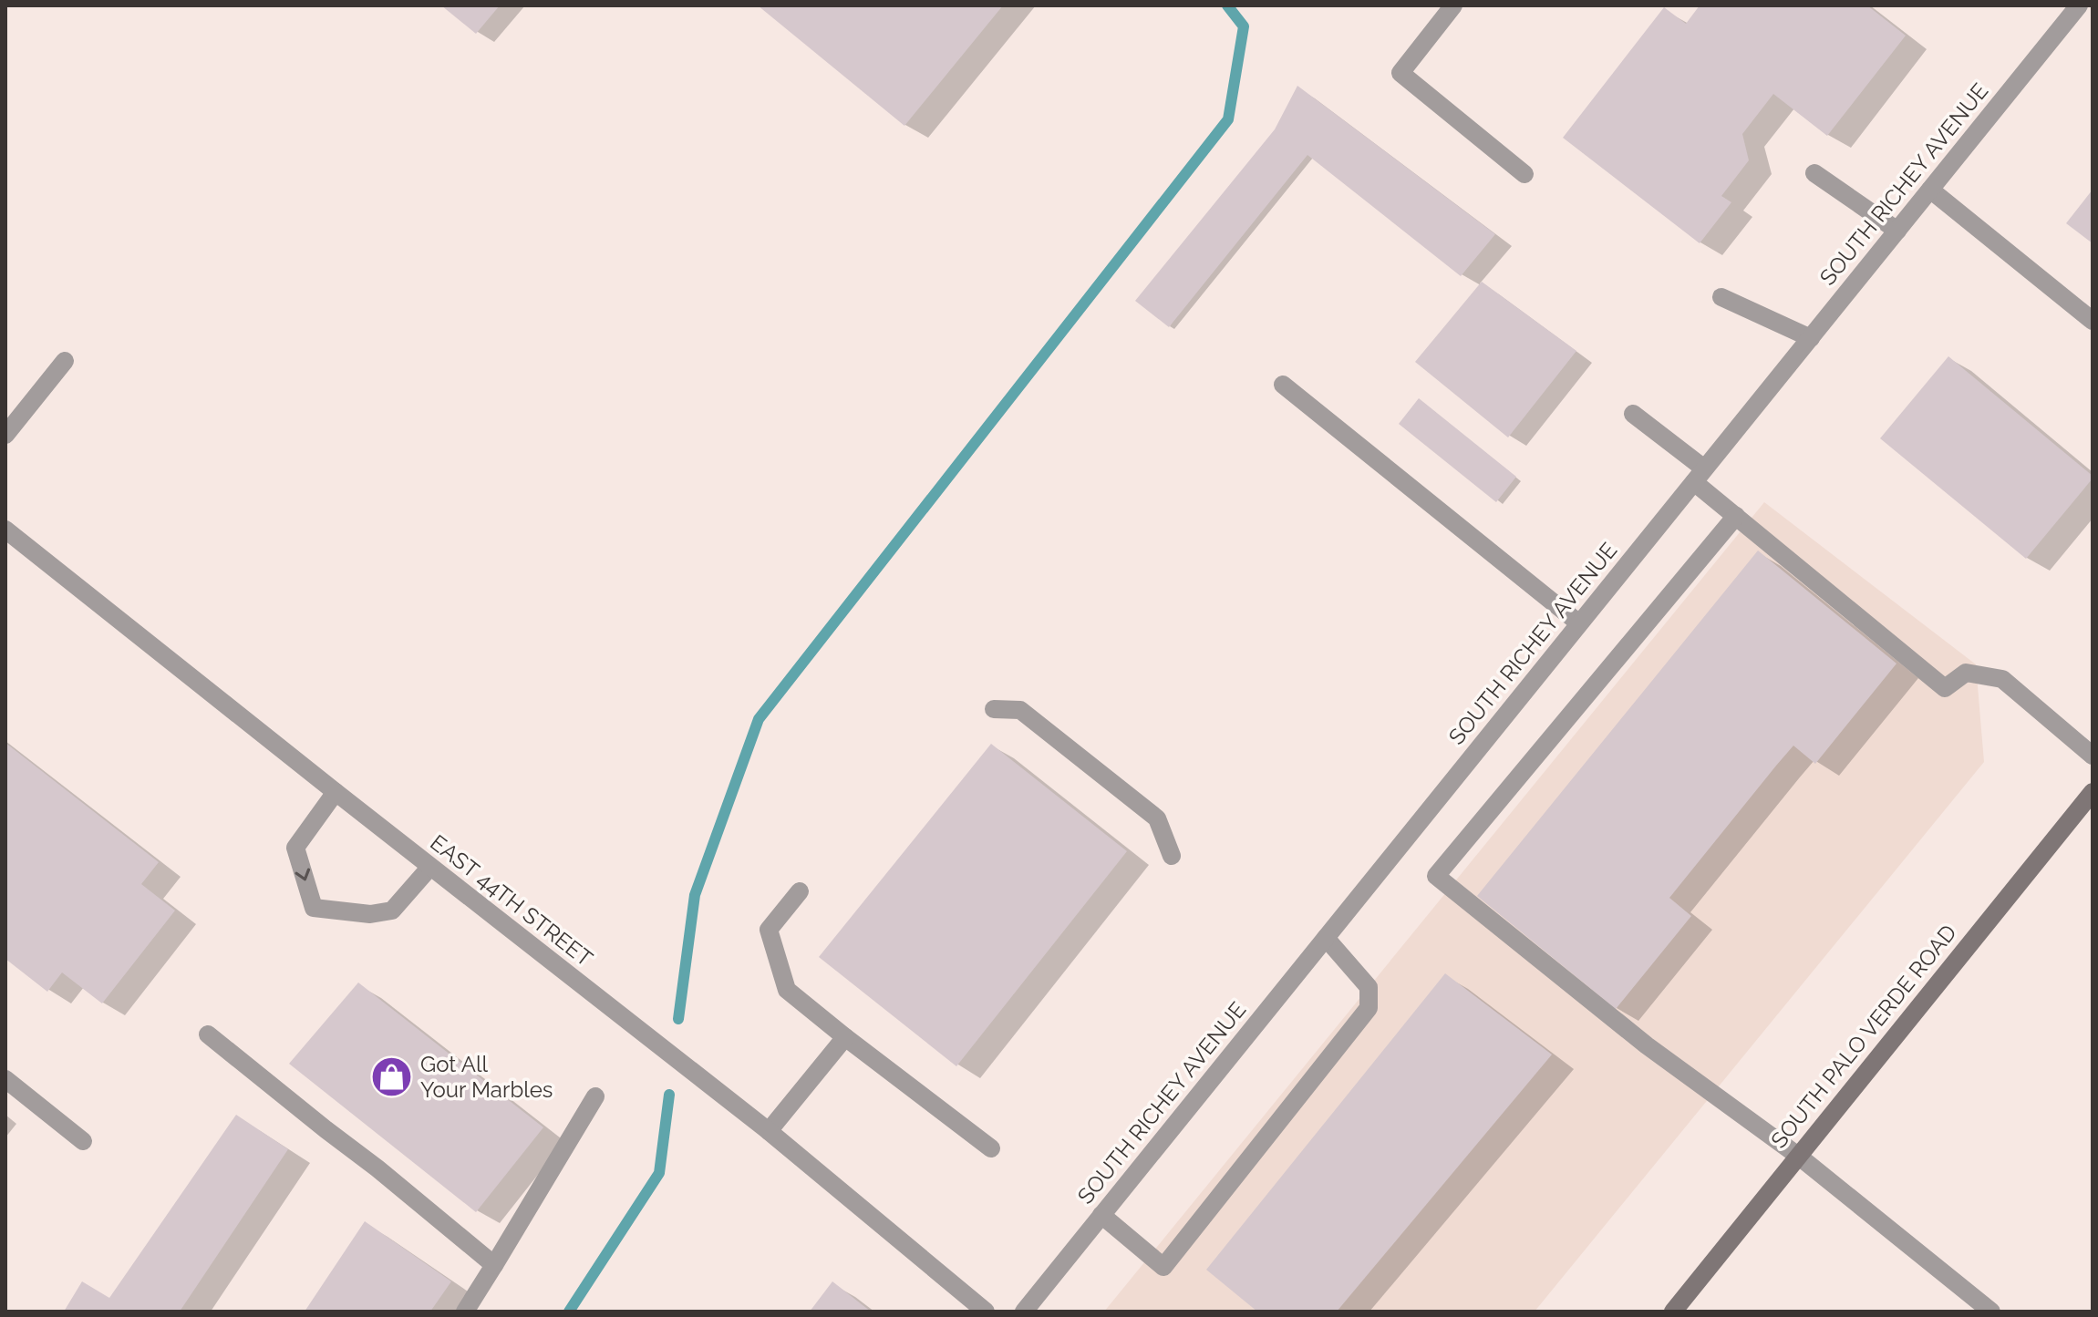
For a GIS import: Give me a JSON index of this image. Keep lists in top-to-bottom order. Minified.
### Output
{"streets":{"main road":["SOUTH PALO VERDE ROAD"],"street":["SOUTH RICHEY AVENUE","EAST 44TH STREET"]},"places":{"shop":["Got All Your Marbles"]}}
